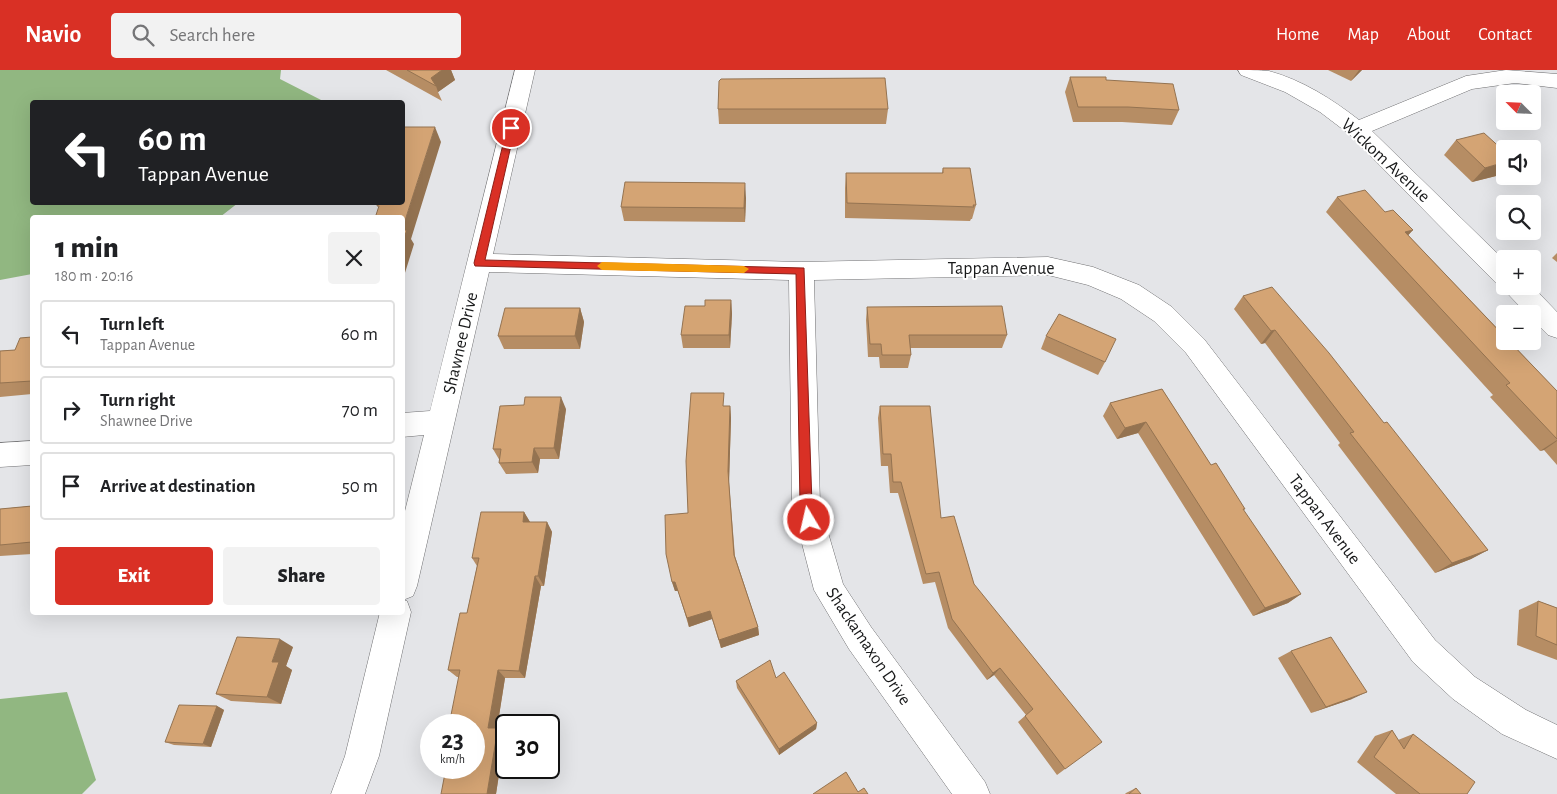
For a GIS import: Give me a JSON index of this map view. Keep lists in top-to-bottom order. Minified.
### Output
{"streets":{"street":["Wickom Avenue","Tappan Avenue","Shawnee Drive","Shackamaxon Drive"]},"crossings":[["Tappan Avenue","Shawnee Drive"],["Tappan Avenue","Shackamaxon Drive"]],"north":"top left","page":{"header":"Navio","search":"Search here","nav":["Home","Map","About","Contact"],"map_buttons":["+","−"],"turn":["60 m","Tappan Avenue"],"heading":["1 min","180 m · 20:16"],"list":[{"name":"Turn left","note":"Tappan Avenue","value":"60 m"},{"name":"Turn right","note":"Shawnee Drive","value":"70 m"},{"name":"Arrive at destination","value":"50 m"}],"buttons":["Exit","Share"],"speed":"23 km/h","limit":"30"}}
